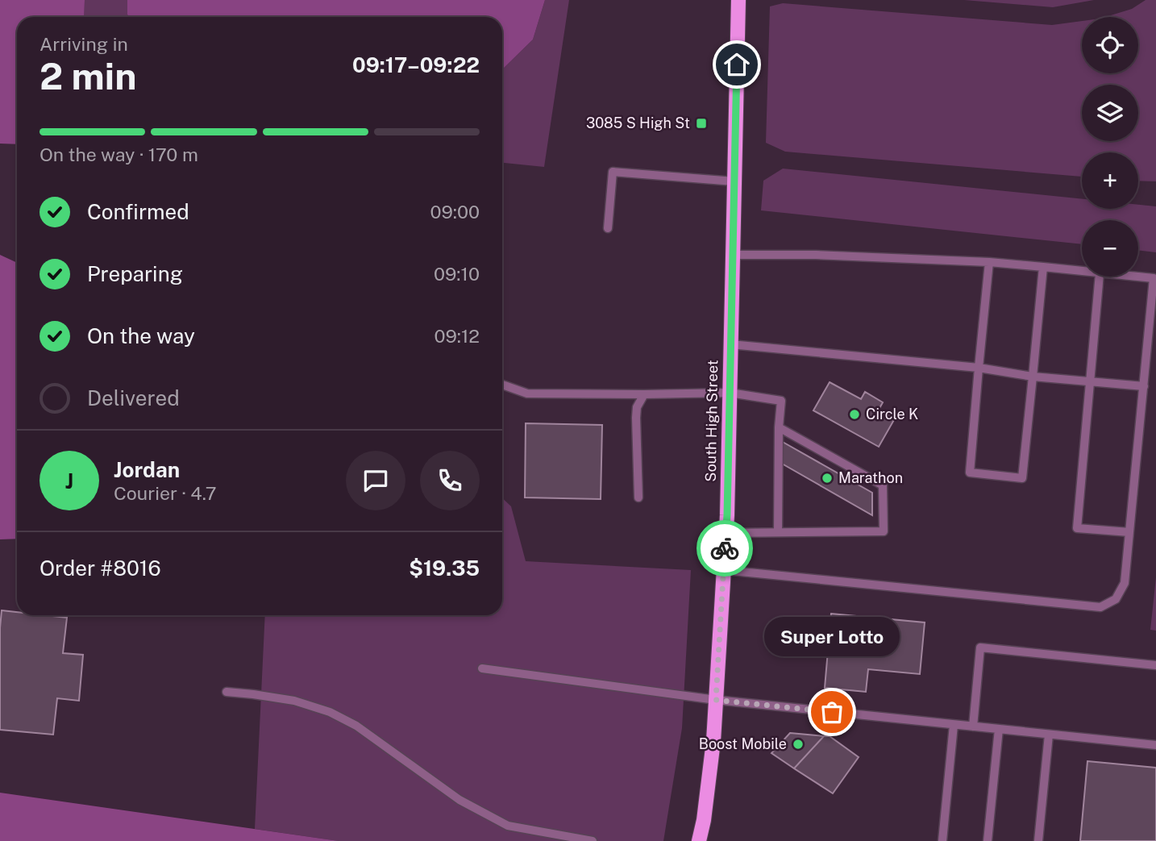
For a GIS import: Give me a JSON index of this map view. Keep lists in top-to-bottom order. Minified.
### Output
{"streets":{"main road":["South High Street"]},"places":{"transit":["3085 S High St"],"other":["Circle K","Marathon","Super Lotto","Boost Mobile"]},"page":{"map_buttons":["+","−"],"heading":["2 min","Arriving in","09:17–09:22"],"panel":["Jordan","Courier · 4.7","Order #8016","$19.35"],"bar":"On the way · 170 m","list":[["Confirmed","09:00"],["Preparing","09:10"],["On the way","09:12"],"Delivered"],"round":"J","bubble":"Super Lotto"}}
